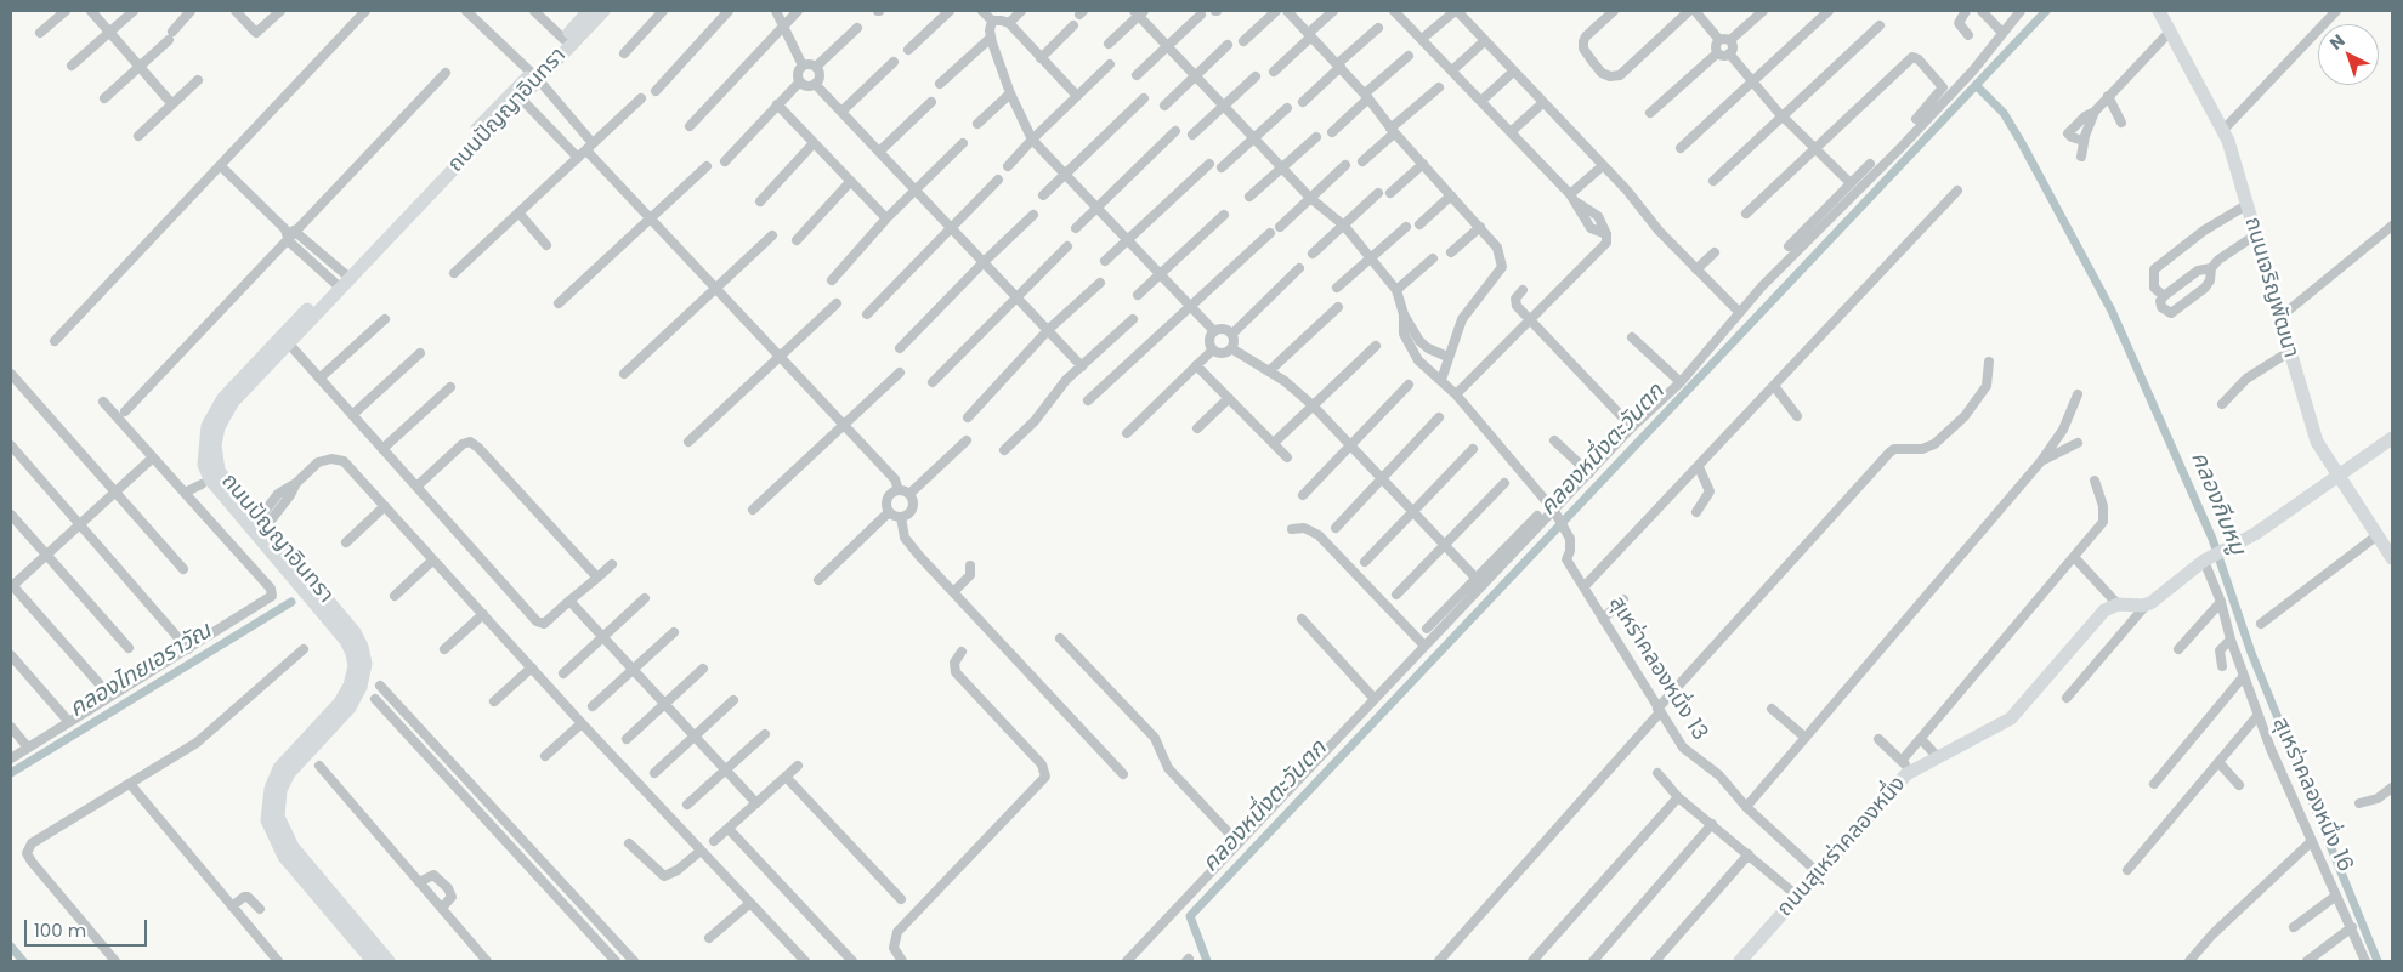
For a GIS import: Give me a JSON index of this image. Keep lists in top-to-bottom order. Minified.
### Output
{"streets":{"street":["ถนนปัญญาอินทรา","ถนนเจริญพัฒนา","สุเหร่าคลองหนึ่ง 13","สุเหร่าคลองหนึ่ง 16","ถนนสุเหร่าคลองหนึ่ง"]},"crossings":[["สุเหร่าคลองหนึ่ง 13","ถนนสุเหร่าคลองหนึ่ง"]],"water":["คลองหนึ่งตะวันตก","คลองกีบหมู","คลองไทยเอราวัณ"],"scale_bar":"100 m","north":"top left"}
